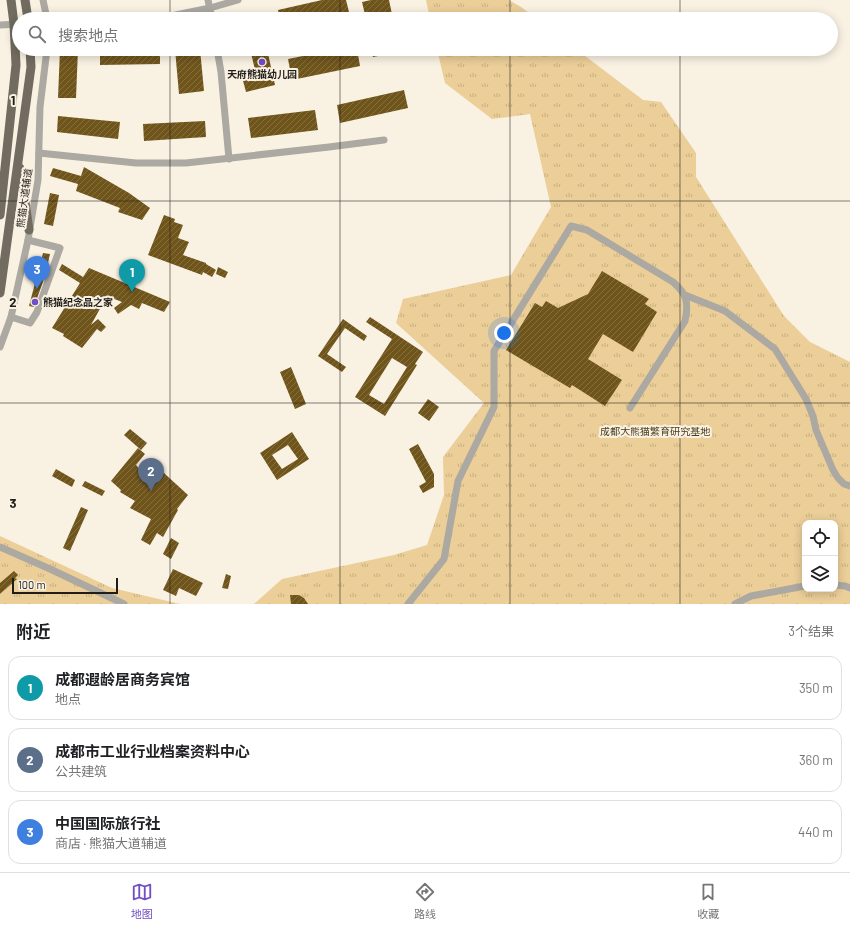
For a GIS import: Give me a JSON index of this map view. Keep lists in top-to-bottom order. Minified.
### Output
{"streets":{"street":["熊猫大道辅道"]},"parks":["成都大熊猫繁育研究基地"],"places":["天府熊猫幼儿园","熊猫纪念品之家"],"scale_bar":"100 m","page":{"search":"搜索地点","pins":["3","1","2"],"scale":"100 m","heading":["附近","3个结果"],"list":[{"mark":"1","name":"成都遐龄居商务宾馆","note":"地点","value":"350 m"},{"mark":"2","name":"成都市工业行业档案资料中心","note":"公共建筑","value":"360 m"},{"mark":"3","name":"中国国际旅行社","note":"商店 · 熊猫大道辅道","value":"440 m"}],"nav":["地图","路线","收藏"]},"grid":{"rows":["1","2","3"]}}
